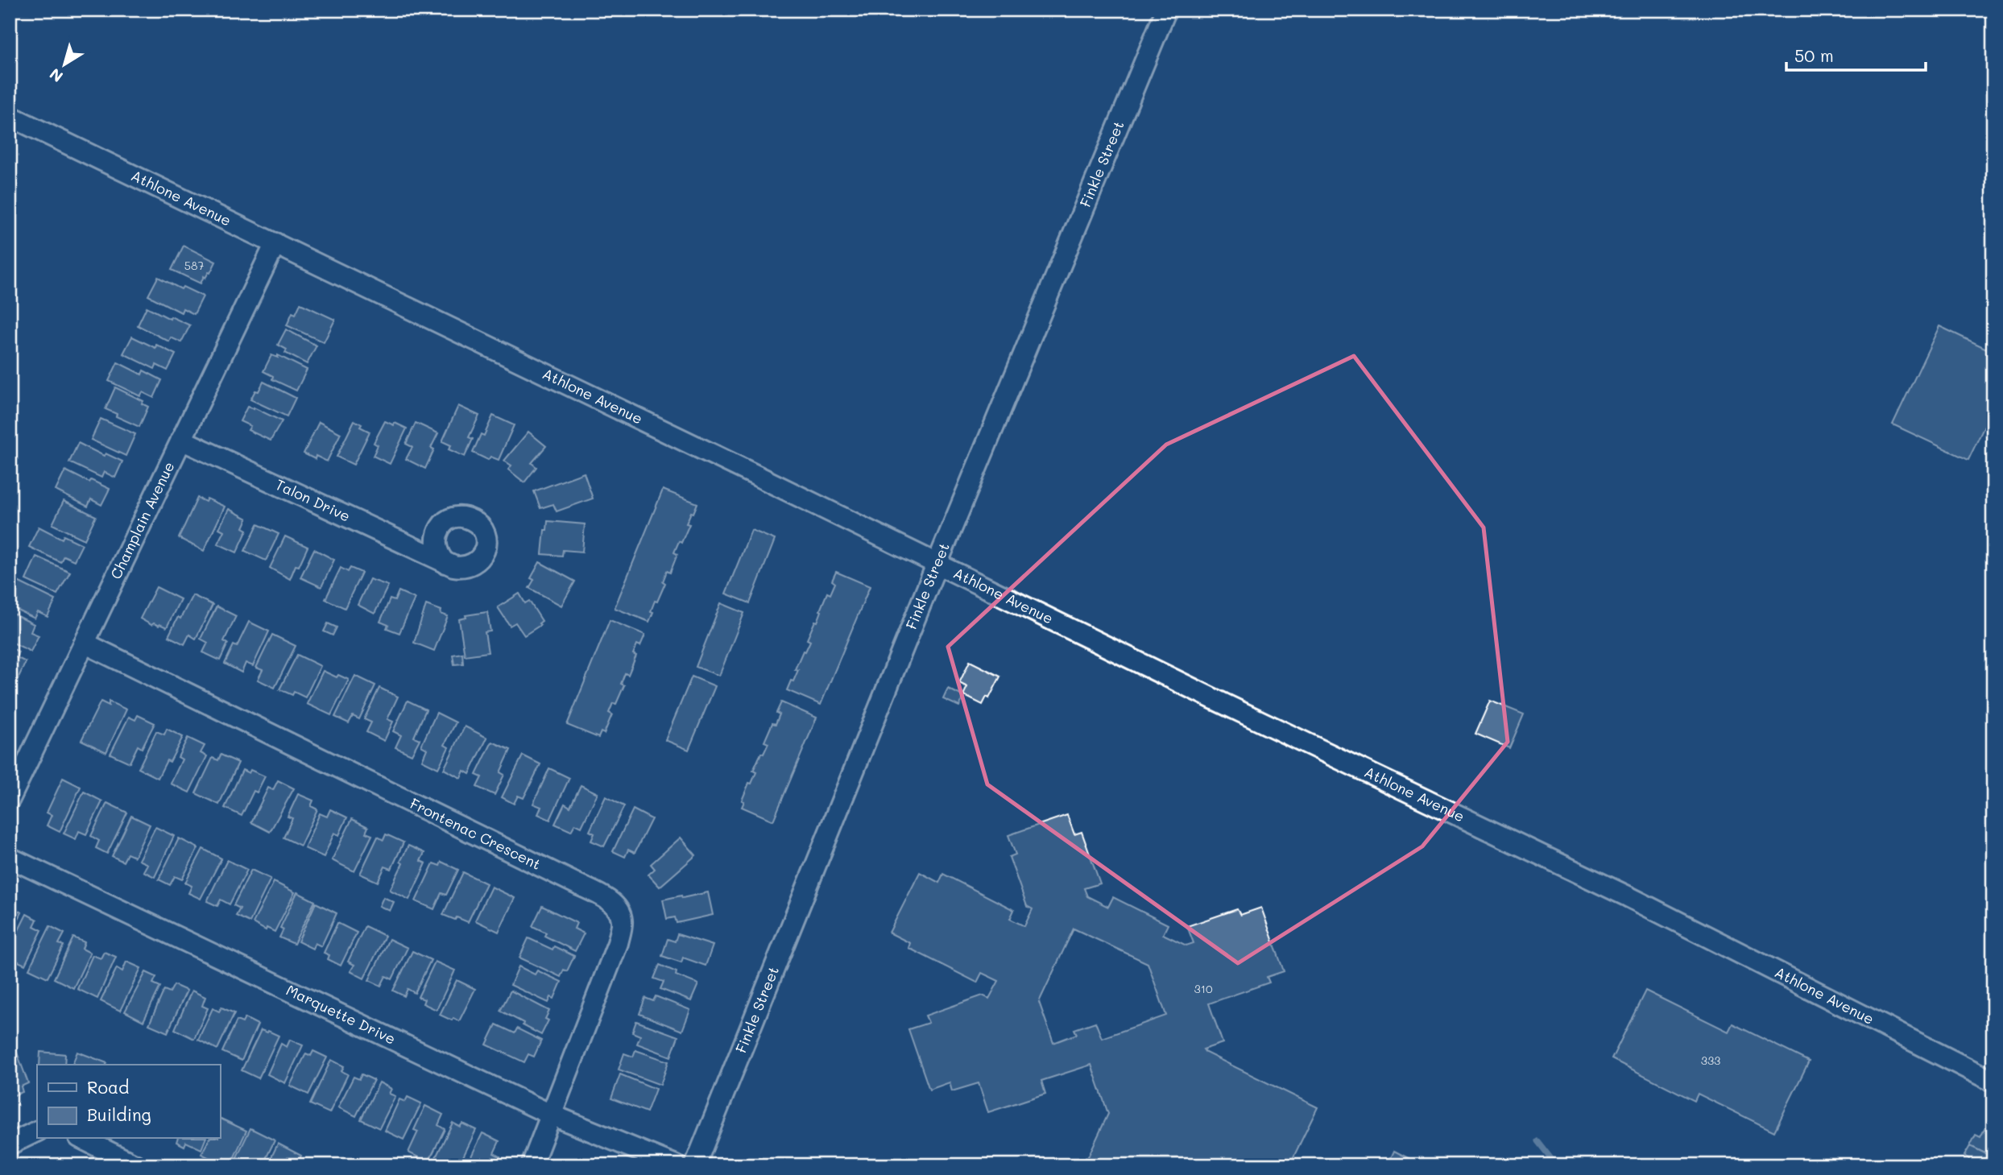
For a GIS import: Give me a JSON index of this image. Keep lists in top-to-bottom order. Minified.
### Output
{"streets":{"street":["Finkle Street","Athlone Avenue","Talon Drive","Champlain Avenue","Frontenac Crescent","Marquette Drive"]},"crossings":[["Finkle Street","Athlone Avenue"],["Athlone Avenue","Champlain Avenue"],["Talon Drive","Champlain Avenue"],["Champlain Avenue","Frontenac Crescent"],["Frontenac Crescent","Marquette Drive"]],"house_numbers":["587","310","333"],"legend":["Road","Building"],"scale_bar":"50 m","north":"bottom left"}
